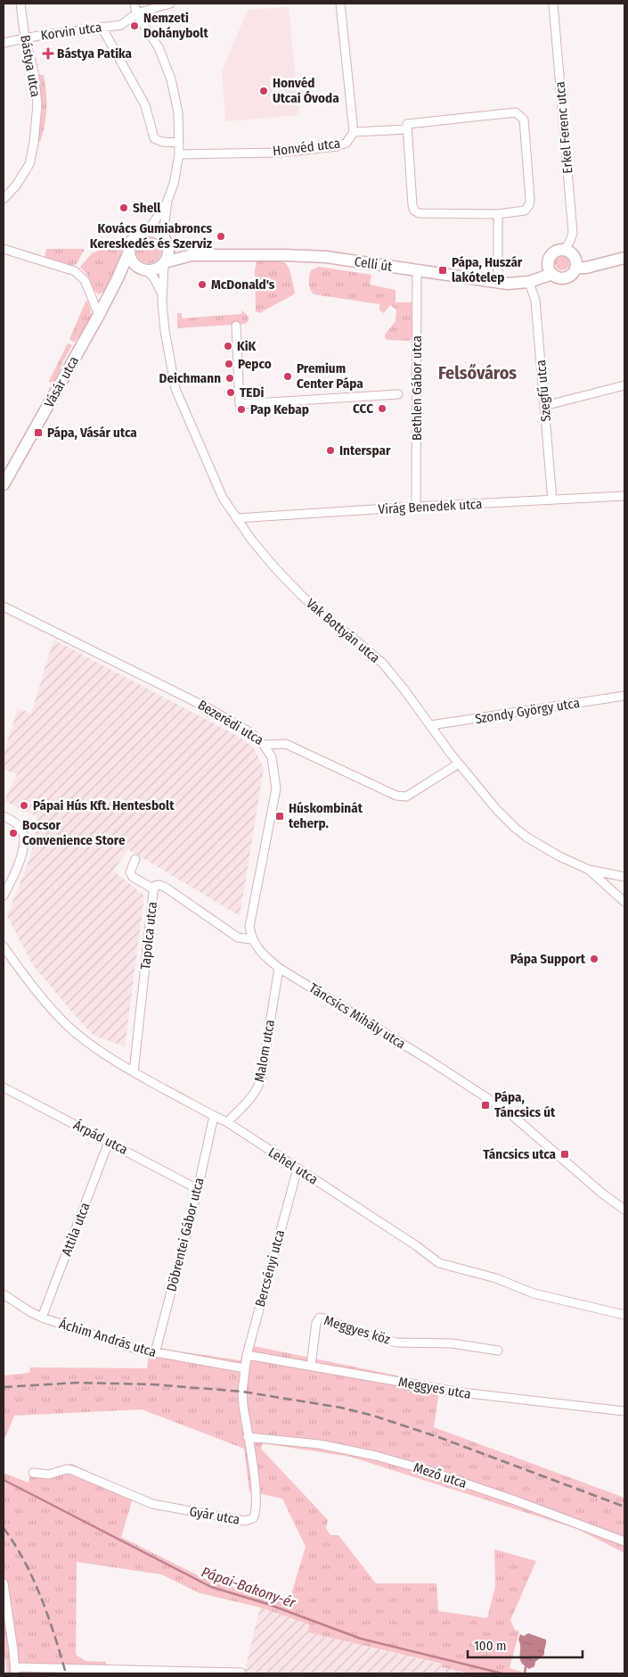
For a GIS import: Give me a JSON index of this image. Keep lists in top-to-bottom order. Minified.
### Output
{"streets":{"street":["Korvin utca","Bástya utca","Erkel Ferenc utca","Honvéd utca","Celli út","Vásár utca","Bethlen Gábor utca","Szegfű utca","Virág Benedek utca","Vak Bottyán utca","Szondy György utca","Bezerédi utca","Tapolca utca","Táncsics Mihály utca","Malom utca","Árpád utca","Lehel utca","Attila utca","Döbrentei Gábor utca","Bercsényi utca","Meggyes köz","Áchim András utca","Meggyes utca","Mező utca","Gyár utca"]},"crossings":[["Korvin utca","Bástya utca"],["Erkel Ferenc utca","Celli út"],["Celli út","Vásár utca"],["Celli út","Bethlen Gábor utca"],["Celli út","Szegfű utca"],["Celli út","Vak Bottyán utca"],["Vásár utca","Vak Bottyán utca"],["Bethlen Gábor utca","Virág Benedek utca"],["Szegfű utca","Virág Benedek utca"],["Virág Benedek utca","Vak Bottyán utca"],["Vak Bottyán utca","Szondy György utca"],["Vak Bottyán utca","Bezerédi utca"],["Tapolca utca","Táncsics Mihály utca"],["Tapolca utca","Lehel utca"],["Táncsics Mihály utca","Malom utca"],["Malom utca","Lehel utca"],["Árpád utca","Attila utca"],["Árpád utca","Döbrentei Gábor utca"],["Lehel utca","Döbrentei Gábor utca"],["Lehel utca","Bercsényi utca"],["Attila utca","Áchim András utca"],["Döbrentei Gábor utca","Áchim András utca"],["Bercsényi utca","Áchim András utca"],["Bercsényi utca","Meggyes utca"],["Bercsényi utca","Gyár utca"],["Meggyes köz","Meggyes utca"],["Áchim András utca","Gyár utca"],["Mező utca","Gyár utca"]],"districts":["Felsőváros"],"water":["Pápai-Bakony-ér"],"places":{"other":["Nemzeti Dohánybolt","Honvéd Utcai Óvoda","Shell","Kovács Gumiabroncs Kereskedés és Szerviz","McDonald's","KiK","Pepco","Premium Center Pápa","Deichmann","TEDi","CCC","Pap Kebap","Interspar","Pápai Hús Kft. Hentesbolt","Bocsor Convenience Store","Pápa Support"],"health":["Bástya Patika"],"transit":["Pápa, Huszár lakótelep","Pápa, Vásár utca","Húskombinát teherp.","Pápa, Táncsics út","Táncsics utca"]},"scale_bar":"100 m"}
